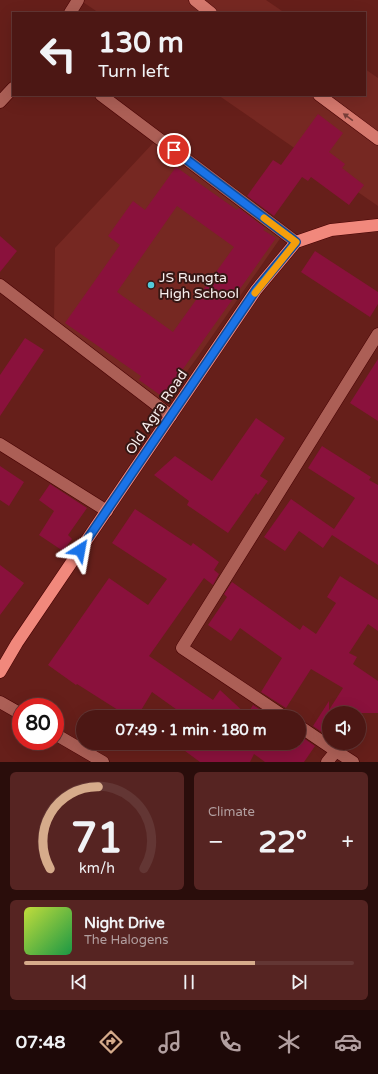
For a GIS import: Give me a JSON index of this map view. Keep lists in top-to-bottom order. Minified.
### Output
{"streets":{"highway":["Old Agra Road"]},"places":["JS Rungta High School"],"page":{"turn":["130 m","Turn left"],"limit":"80","trip":"07:49 · 1 min · 180 m","tile":"Climate","heat":["−","22°","+"],"song":["Night Drive","The Halogens"],"tabs":"07:48","gauge":["71","km/h"]}}
